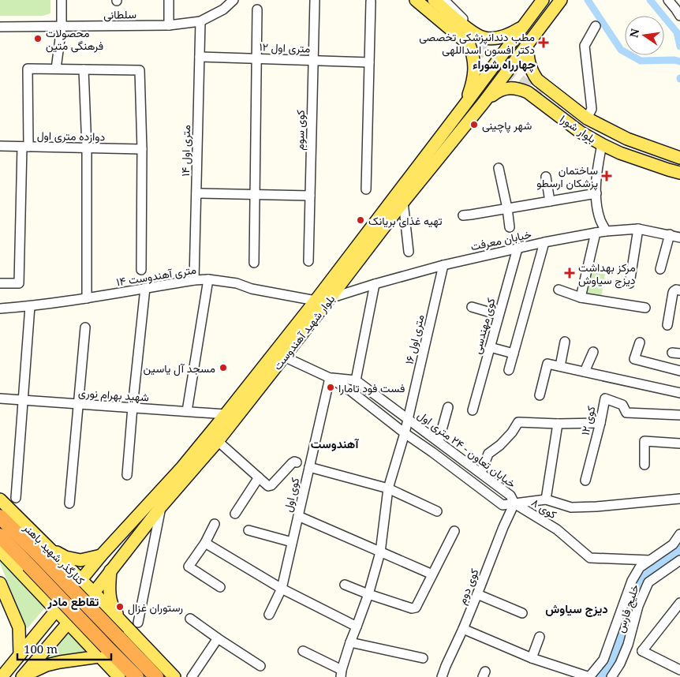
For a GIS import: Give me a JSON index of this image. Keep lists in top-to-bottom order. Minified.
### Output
{"streets":{"main road":["بلوار شورا","بلوار شهید آهندوست","کنارگذر شهید باهنر"],"street":["سلطانی","۱۲ متری اول","کوی سوم","دوازده متری اول","۱۴ متری اول","خیابان معرفت","۱۴ متری آهندوست","کوی مهندسی","۱۶ متری اول","شهید بهرام نوری","کوی ۱۲","خیابان تعاون - ۲۴ متری اول","کوی اول","کوی ۸","کوی دوم","خلیج فارس"]},"crossings":[["سلطانی","۱۴ متری اول"],["۱۲ متری اول","کوی سوم"],["۱۲ متری اول","۱۴ متری اول"],["بلوار شورا","بلوار شهید آهندوست"],["۱۴ متری اول","۱۴ متری آهندوست"],["خیابان معرفت","کوی مهندسی"],["خیابان معرفت","بلوار شهید آهندوست"],["خیابان معرفت","۱۶ متری اول"],["۱۴ متری آهندوست","بلوار شهید آهندوست"],["بلوار شهید آهندوست","شهید بهرام نوری"],["بلوار شهید آهندوست","خیابان تعاون - ۲۴ متری اول"],["بلوار شهید آهندوست","کنارگذر شهید باهنر"],["۱۶ متری اول","خیابان تعاون - ۲۴ متری اول"],["خیابان تعاون - ۲۴ متری اول","کوی اول"],["خیابان تعاون - ۲۴ متری اول","کوی ۸"],["خیابان تعاون - ۲۴ متری اول","کوی دوم"],["کوی ۸","کوی دوم"],["کوی ۸","خلیج فارس"]],"districts":["چهارراه شوراء","آهندوست","تقاطع مادر","دیزج سیاوش"],"places":{"other":["محصولات فرهنگی متین","شهر پاچینی","تهیه غذای بریانک","مسجد آل یاسین","فست فود تامارا","رستوران غزال"],"health":["مطب دندانپزشکی تخصصی دکتر افسون اسداللهی","ساختمان پزشکان ارسطو","مرکز بهداشت دیزج سیاوش"]},"scale_bar":"100 m","north":"left"}
